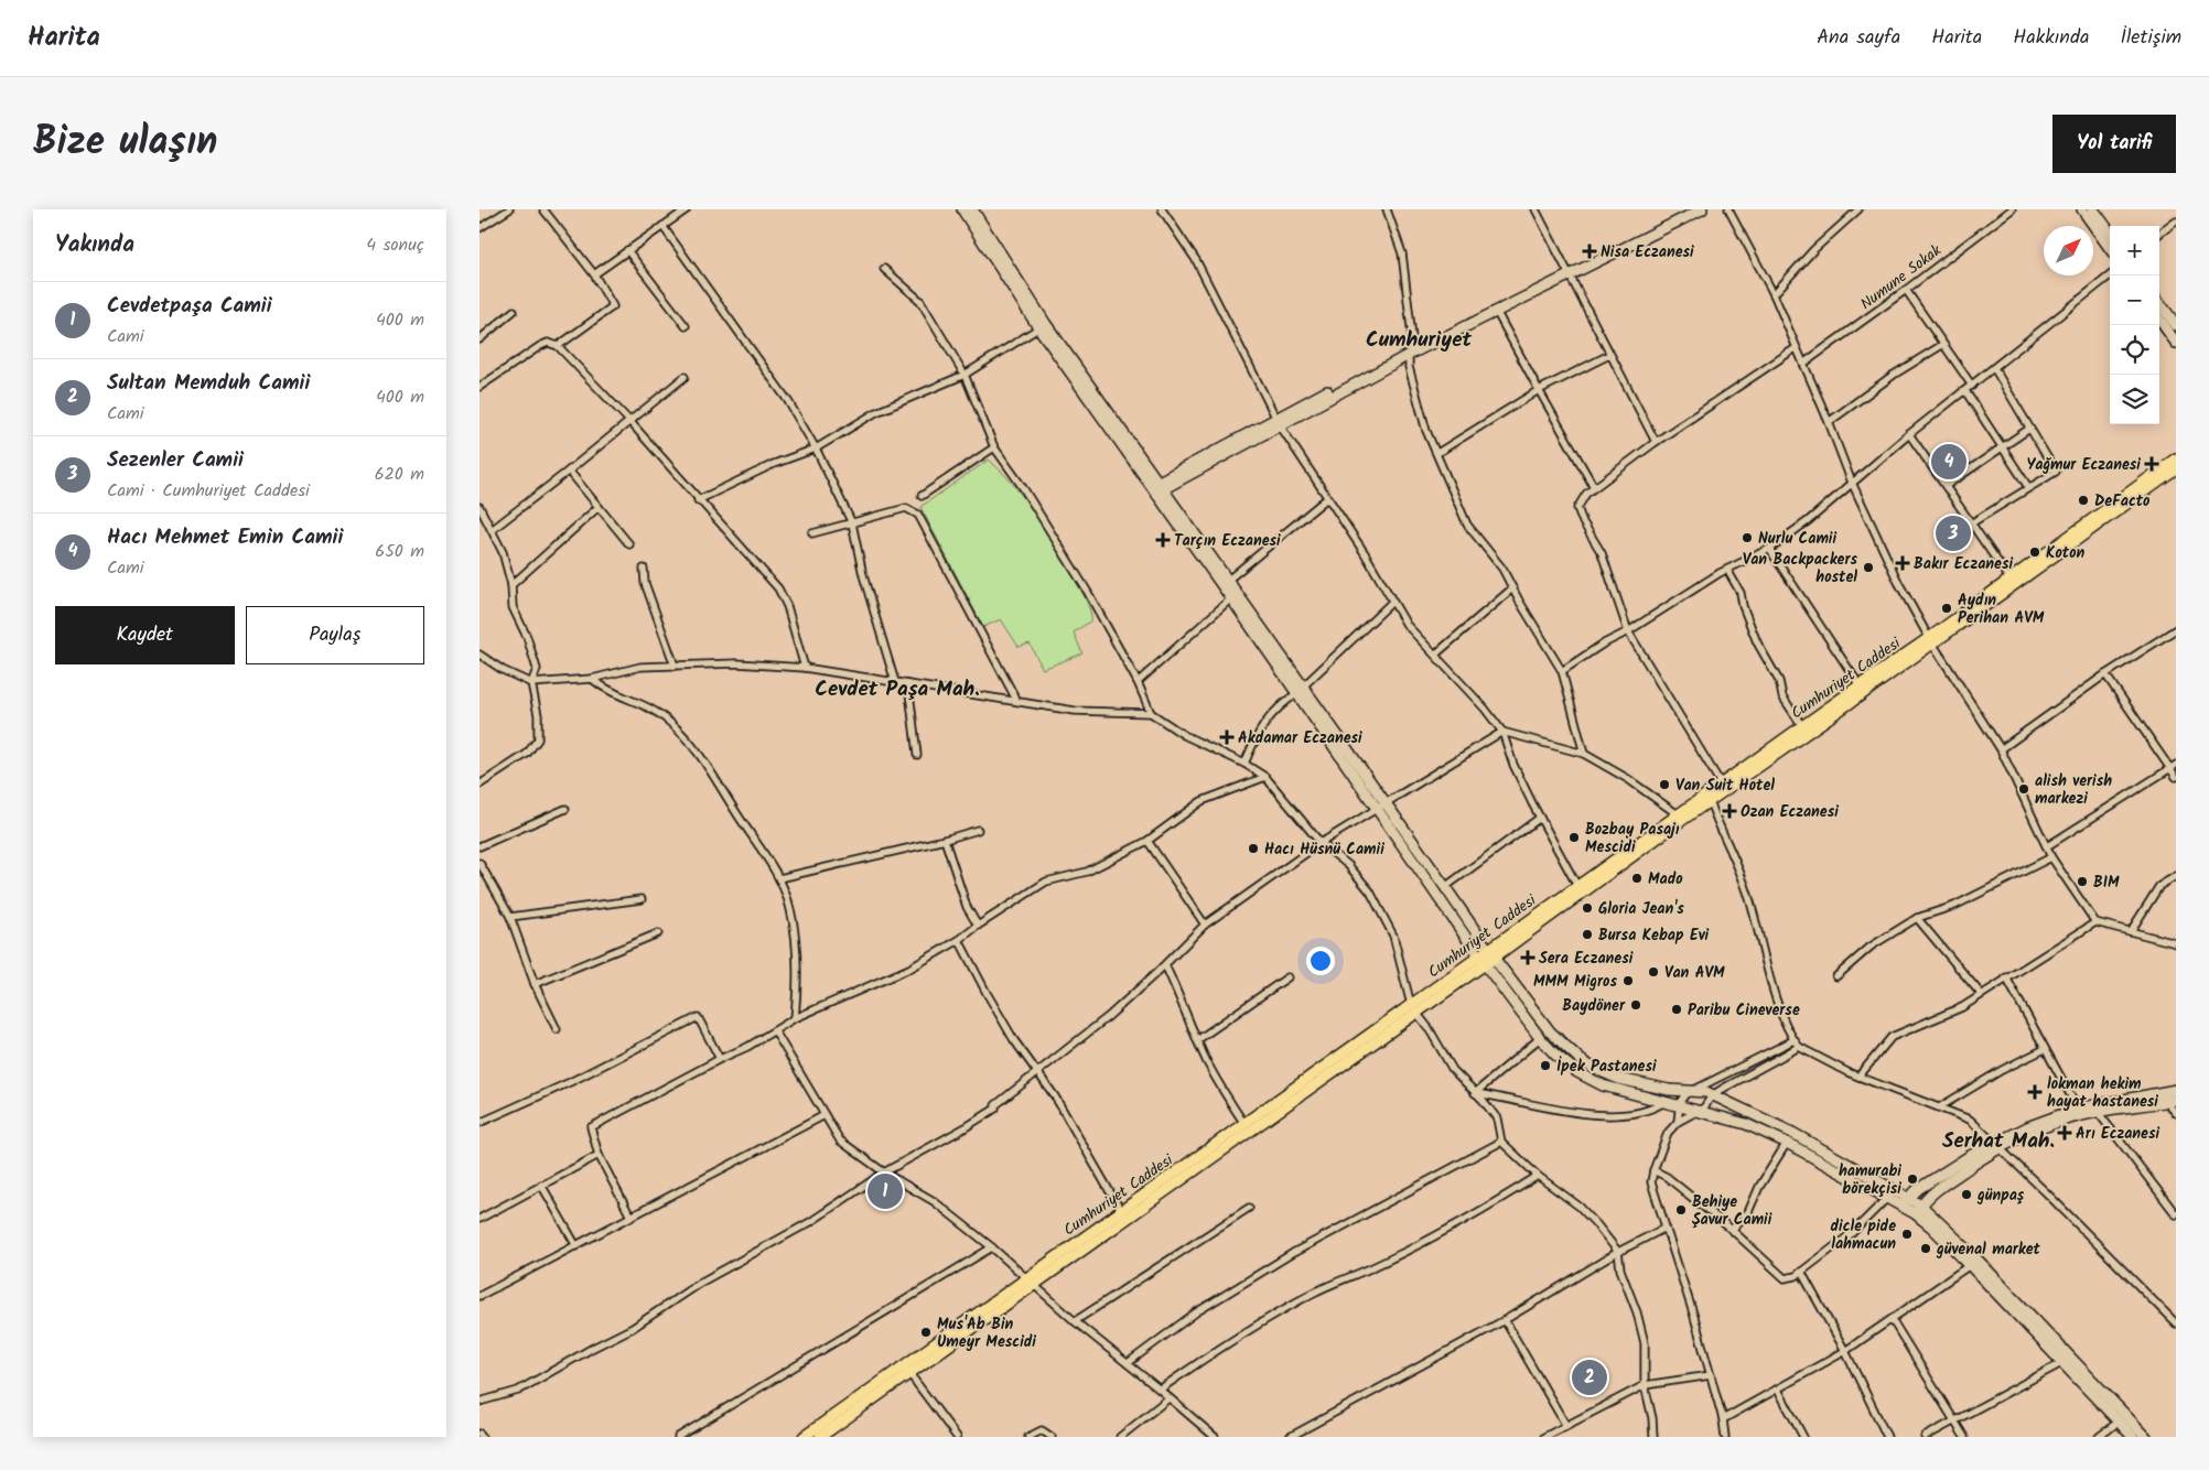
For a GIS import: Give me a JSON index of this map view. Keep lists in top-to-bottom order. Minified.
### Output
{"streets":{"main road":["Cumhuriyet Caddesi"],"street":["Numune Sokak"]},"districts":["Cumhuriyet","Cevdet Paşa Mah.","Serhat Mah."],"places":{"health":["Nisa Eczanesi","Yağmur Eczanesi","Tarçın Eczanesi","Bakır Eczanesi","Akdamar Eczanesi","Ozan Eczanesi","Sera Eczanesi","lokman hekim hayat hastanesi","Arı Eczanesi"],"other":["DeFacto","Nurlu Camii","Koton","Van Backpackers hostel","Aydın Perihan AVM","Van Suit Hotel","alish verish markezi","Bozbay Pasajı Mescidi","Hacı Hüsnü Camii","Mado","BIM","Gloria Jean's","Bursa Kebap Evi","Van AVM","MMM Migros","Baydöner","Paribu Cineverse","İpek Pastanesi","hamurabi börekçisi","günpaş","Behiye Şavur Camii","dicle pide lahmacun","güvenal market","Mus'Ab Bin Umeyr Mescidi"]},"north":"top right","page":{"header":"Harita","nav":["Ana sayfa","Harita","Hakkında","İletişim"],"title":"Bize ulaşın","buttons":["Yol tarifi",["Kaydet","Paylaş"]],"heading":["Yakında","4 sonuç"],"map_buttons":["+","−"],"list":[{"mark":"1","name":"Cevdetpaşa Camii","note":"Cami","value":"400 m"},{"mark":"2","name":"Sultan Memduh Camii","note":"Cami","value":"400 m"},{"mark":"3","name":"Sezenler Camii","note":"Cami · Cumhuriyet Caddesi","value":"620 m"},{"mark":"4","name":"Hacı Mehmet Emin Camii","note":"Cami","value":"650 m"}],"pins":["4","3","1","2"]}}
